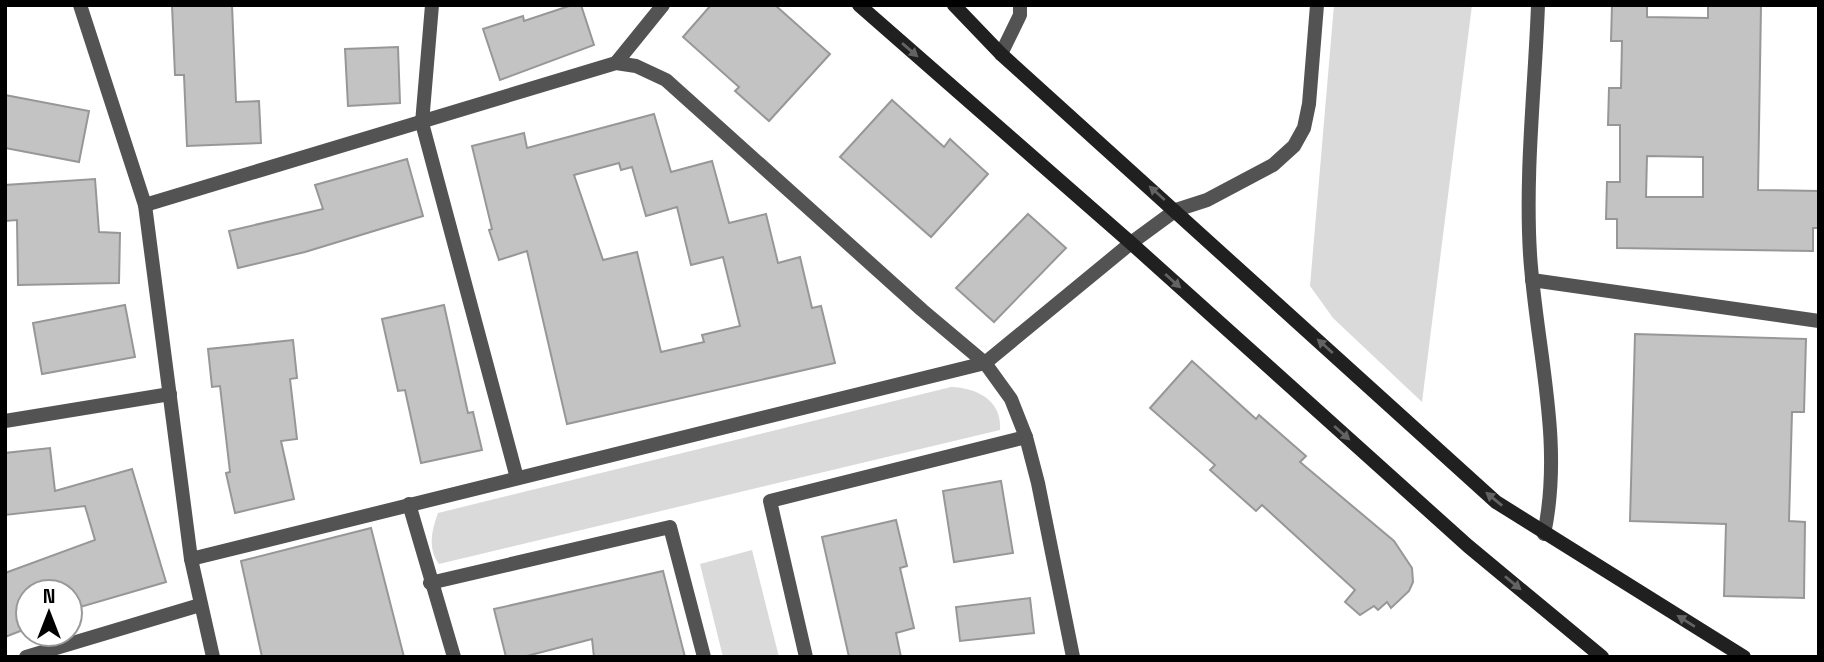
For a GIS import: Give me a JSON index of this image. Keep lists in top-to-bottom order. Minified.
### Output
{"north":"top"}
